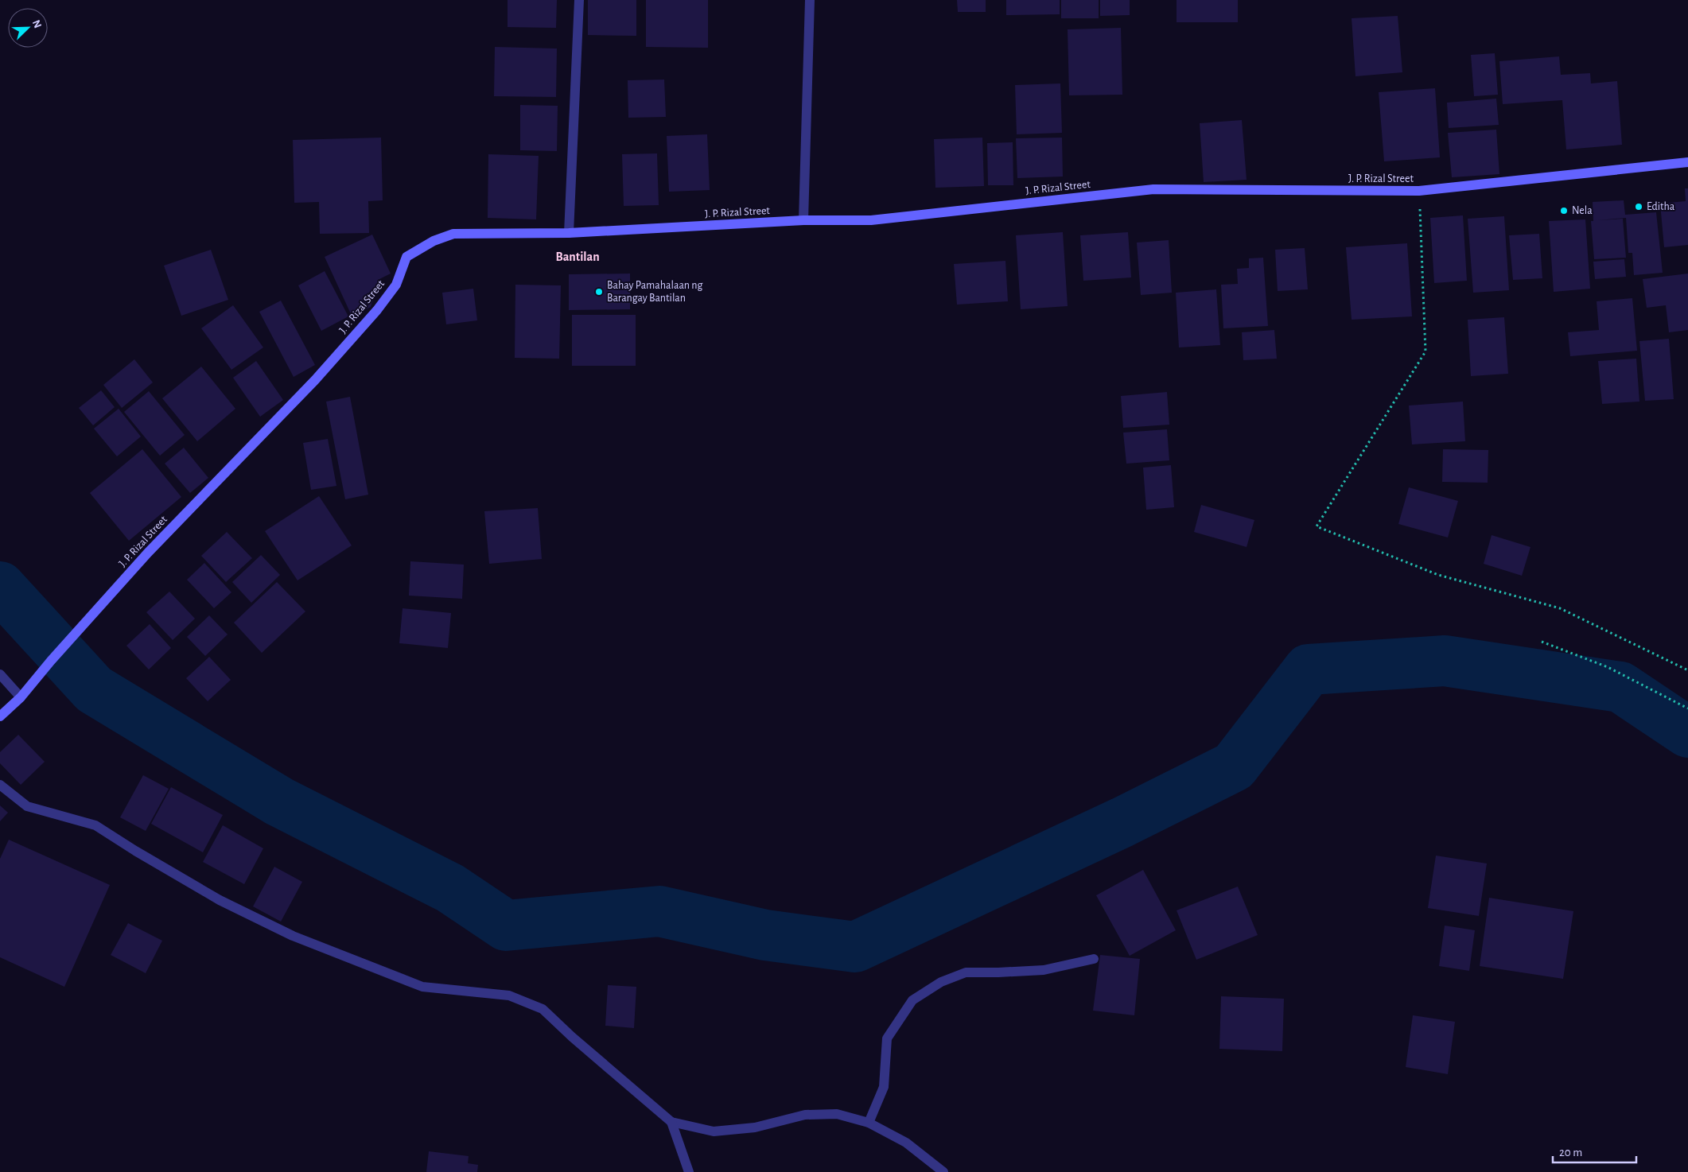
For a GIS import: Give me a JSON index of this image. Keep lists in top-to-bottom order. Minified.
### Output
{"streets":{"street":["J. P. Rizal Street"]},"districts":["Bantilan"],"places":["Editha","Nela","Bahay Pamahalaan ng Barangay Bantilan"],"scale_bar":"20 m","north":"top right"}
